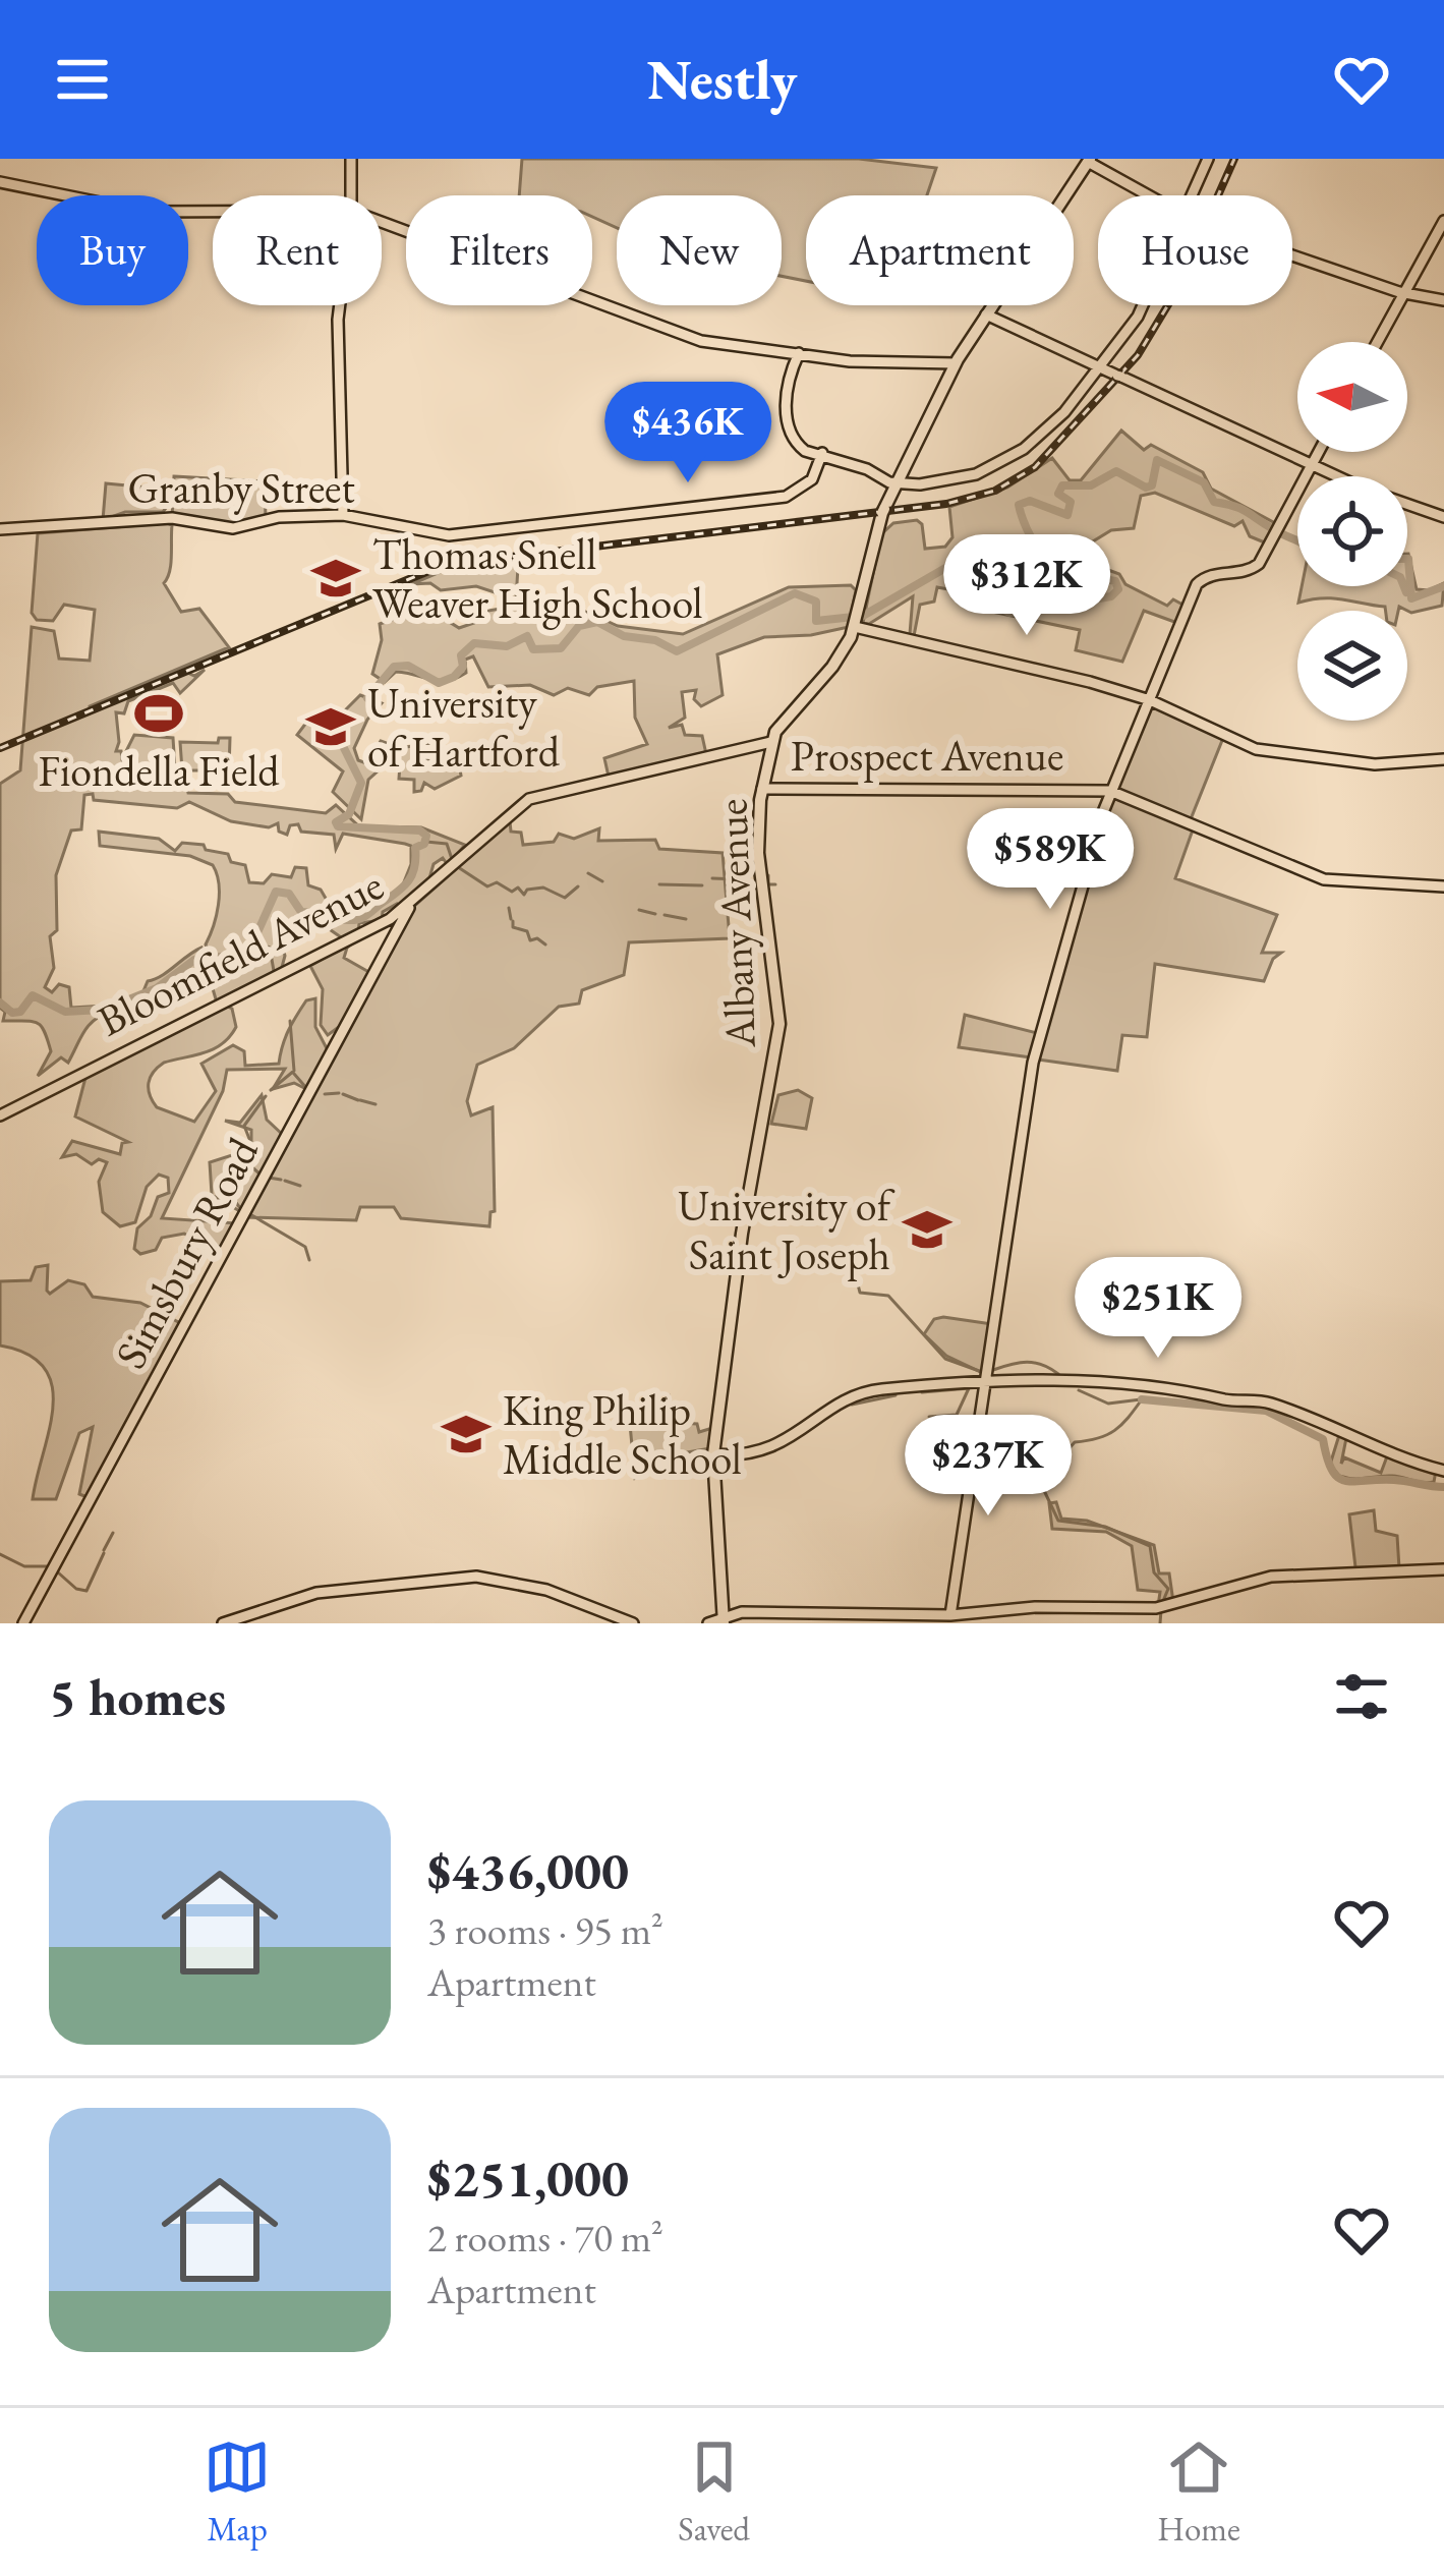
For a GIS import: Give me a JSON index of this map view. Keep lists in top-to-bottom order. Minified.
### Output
{"streets":{"highway":["Albany Avenue"],"main road":["Granby Street","Prospect Avenue","Bloomfield Avenue","Simsbury Road"]},"crossings":[["Prospect Avenue","Albany Avenue"],["Albany Avenue","Bloomfield Avenue"],["Bloomfield Avenue","Simsbury Road"]],"places":{"school or university":["Thomas Snell Weaver High School","University of Hartford","University of Saint Joseph","King Philip Middle School"],"sports":["Fiondella Field"]},"north":"left","page":{"header":"Nestly","chip":["Buy","Rent","Filters","New","Apartment","House"],"price":["$436K","$312K","$589K","$251K","$237K"],"heading":"5 homes","list":[{"name":"$436,000","note":"3 rooms · 95 m² · Apartment"},{"name":"$251,000","note":"2 rooms · 70 m² · Apartment"}],"tabs":["Map","Saved","Home"]}}
